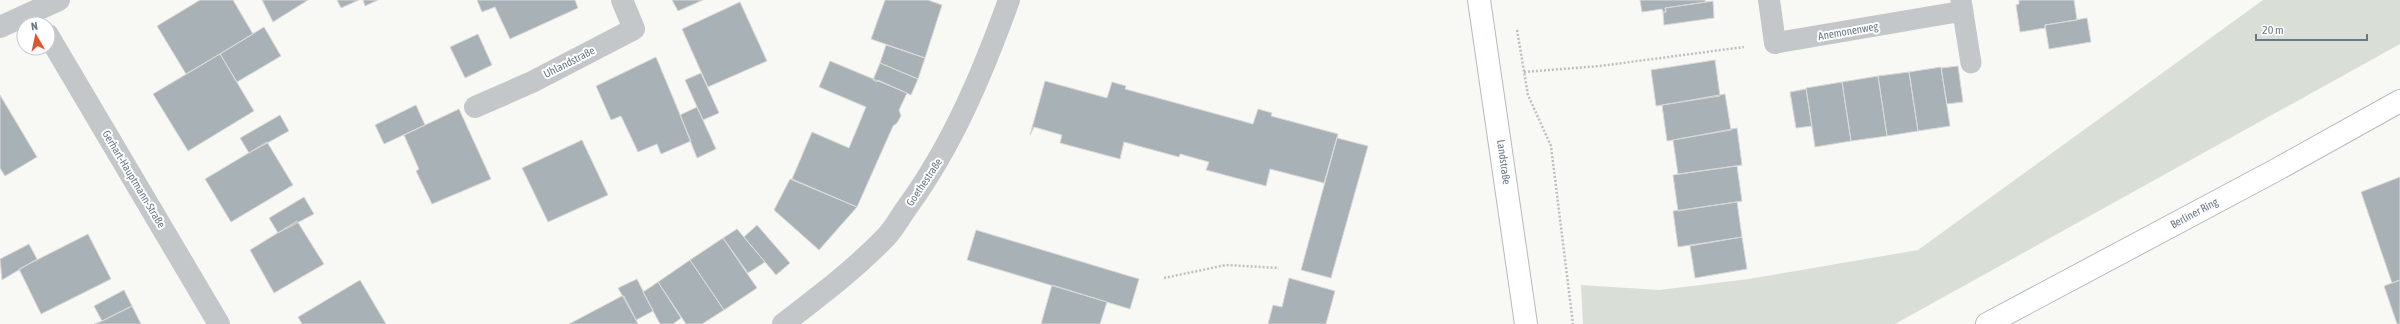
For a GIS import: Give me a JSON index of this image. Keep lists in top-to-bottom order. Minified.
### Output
{"streets":{"main road":["Landstraße","Berliner Ring"],"street":["Uhlandstraße","Gerhart-Hauptmann-Straße","Goethestraße"],"lane":["Anemonenweg"]},"scale_bar":"20 m","north":"top"}
